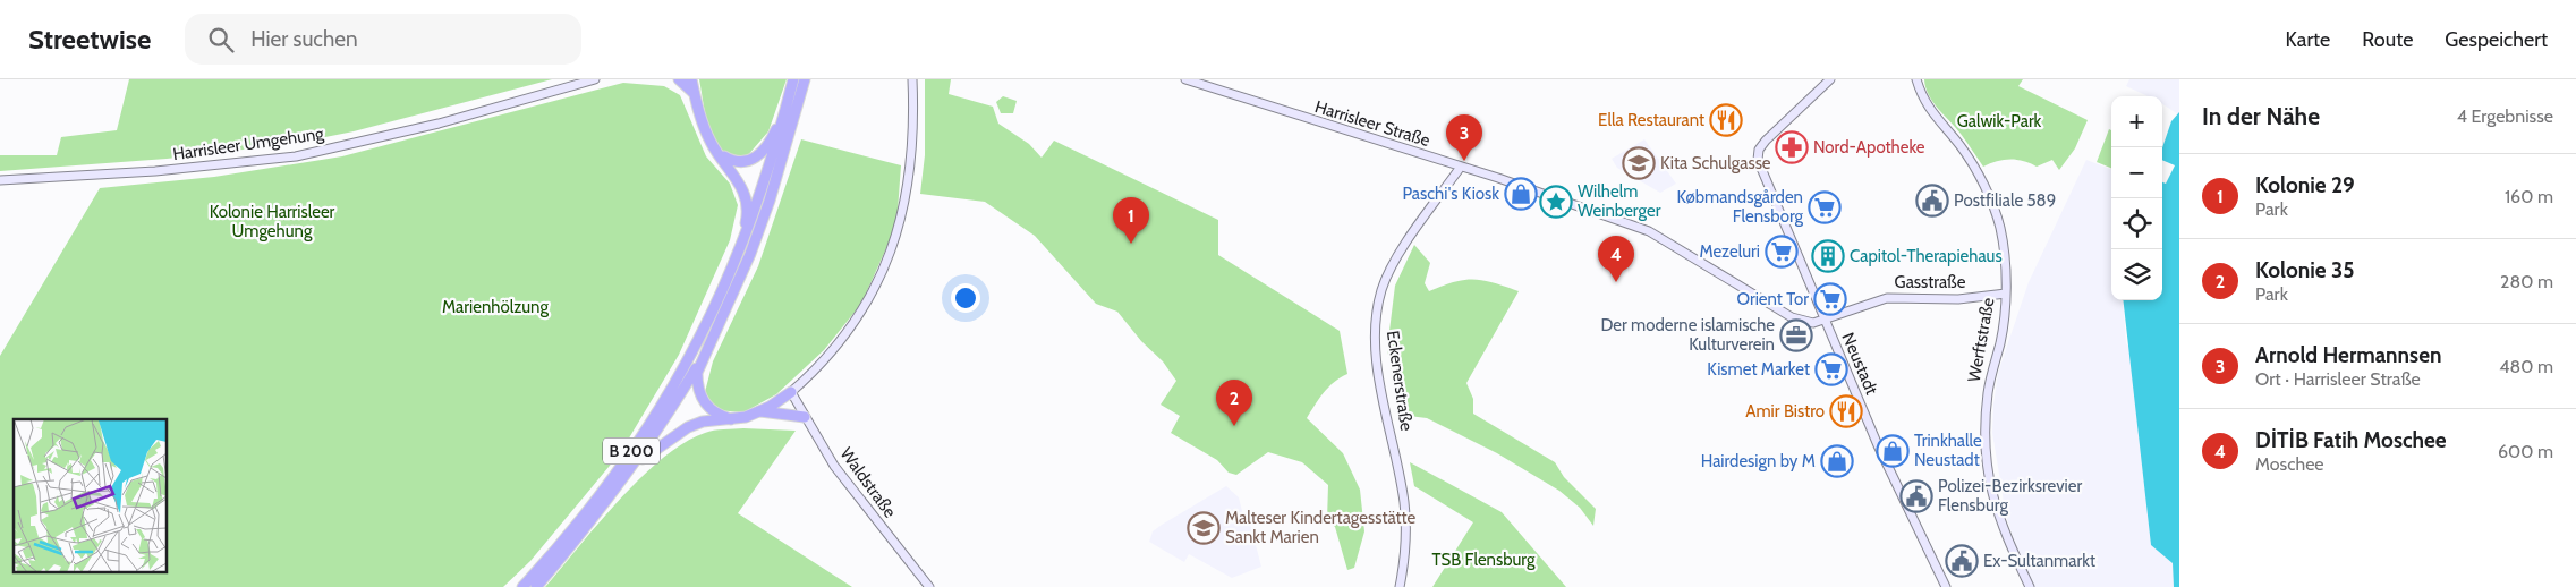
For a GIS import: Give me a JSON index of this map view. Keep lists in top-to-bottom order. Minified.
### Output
{"streets":{"highway":["B 200"],"main road":["Harrisleer Straße","Harrisleer Umgehung","Gasstraße","Werftstraße","Neustadt","Eckenerstraße","Waldstraße"]},"crossings":[["Harrisleer Straße","Gasstraße"],["Harrisleer Straße","Neustadt"],["Harrisleer Straße","Eckenerstraße"],["Gasstraße","Werftstraße"],["Gasstraße","Neustadt"]],"parks":["Galwik-Park","Kolonie Harrisleer Umgehung","Marienhölzung","TSB Flensburg"],"places":{"restaurant":["Ella Restaurant","Amir Bistro"],"pharmacy":["Nord-Apotheke"],"school or university":["Kita Schulgasse","Malteser Kindertagesstätte Sankt Marien"],"shop":["Paschi's Kiosk","Trinkhalle Neustadt","Hairdesign by M"],"public building":["Postfiliale 589","Polizei-Bezirksrevier Flensburg","Ex-Sultanmarkt"],"place":["Wilhelm Weinberger"],"supermarket":["Købmandsgården Flensborg","Mezeluri","Orient Tor","Kismet Market"],"building":["Capitol-Therapiehaus"],"office":["Der moderne islamische Kulturverein"]},"page":{"header":"Streetwise","search":"Hier suchen","nav":["Karte","Route","Gespeichert"],"heading":["In der Nähe","4 Ergebnisse"],"map_buttons":["+","−"],"pins":["3","1","4","2"],"list":[{"mark":"1","name":"Kolonie 29","note":"Park","value":"160 m"},{"mark":"2","name":"Kolonie 35","note":"Park","value":"280 m"},{"mark":"3","name":"Arnold Hermannsen","note":"Ort · Harrisleer Straße","value":"480 m"},{"mark":"4","name":"DİTİB Fatih Moschee","note":"Moschee","value":"600 m"}]}}
